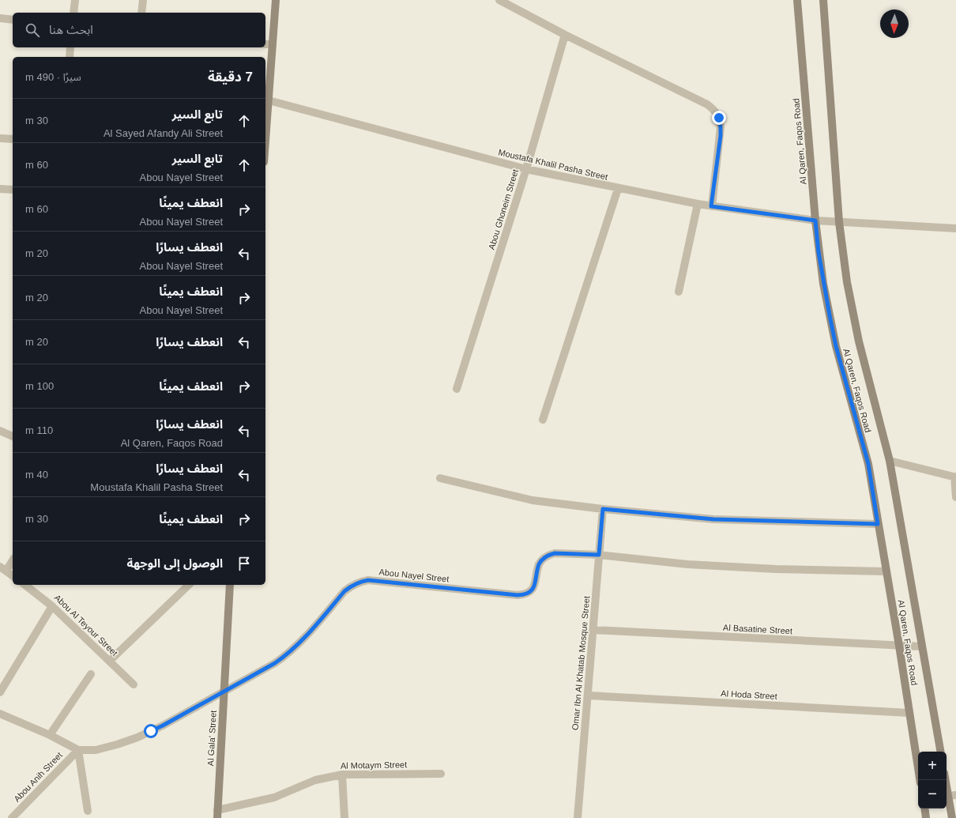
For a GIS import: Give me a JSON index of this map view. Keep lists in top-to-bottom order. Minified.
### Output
{"streets":{"main road":["Al Qaren, Faqos Road","Al Gala' Street"],"street":["Moustafa Khalil Pasha Street","Abou Ghoneim Street","Abou Nayel Street","Abou Al Teyour Street","Al Basatine Street","Omar Ibn Al Khatab Mosque Street","Al Hoda Street","Al Motaym Street","Abou Anih Street"]},"crossings":[["Al Qaren, Faqos Road","Moustafa Khalil Pasha Street"],["Al Qaren, Faqos Road","Abou Nayel Street"],["Al Qaren, Faqos Road","Al Basatine Street"],["Al Qaren, Faqos Road","Al Hoda Street"],["Moustafa Khalil Pasha Street","Abou Ghoneim Street"],["Abou Nayel Street","Omar Ibn Al Khatab Mosque Street"],["Abou Nayel Street","Al Gala' Street"],["Abou Nayel Street","Abou Anih Street"],["Al Basatine Street","Omar Ibn Al Khatab Mosque Street"],["Omar Ibn Al Khatab Mosque Street","Al Hoda Street"],["Al Gala' Street","Al Motaym Street"]],"north":"bottom","page":{"search":"ابحث هنا","heading":["7 دقيقة","سيرًا · 490 m"],"list":[["تابع السير","Al Sayed Afandy Ali Street","30 m"],["تابع السير","Abou Nayel Street","60 m"],["انعطف يمينًا","Abou Nayel Street","60 m"],["انعطف يسارًا","Abou Nayel Street","20 m"],["انعطف يمينًا","Abou Nayel Street","20 m"],["انعطف يسارًا","20 m"],["انعطف يمينًا","100 m"],["انعطف يسارًا","Al Qaren, Faqos Road","110 m"],["انعطف يسارًا","Moustafa Khalil Pasha Street","40 m"],["انعطف يمينًا","30 m"],"الوصول إلى الوجهة"],"map_buttons":["+","−"]}}
